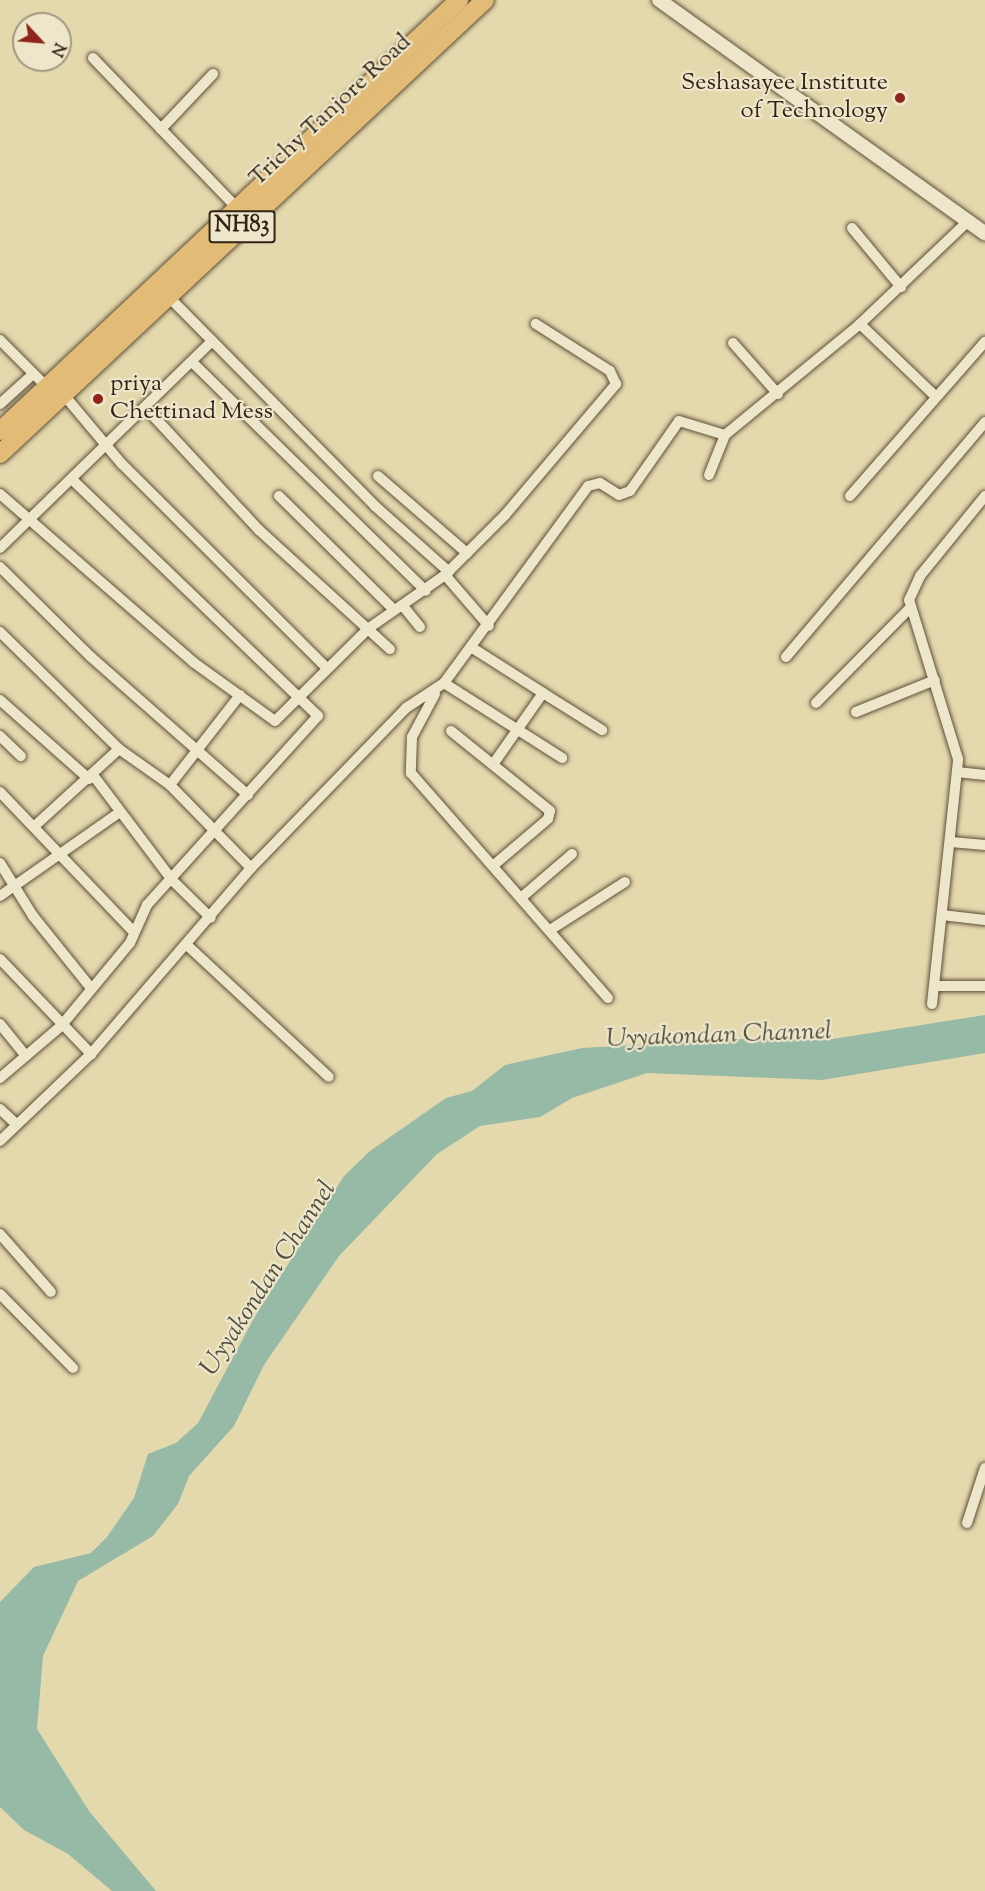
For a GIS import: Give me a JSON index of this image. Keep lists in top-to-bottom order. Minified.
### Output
{"streets":{"highway":["Trichy Tanjore Road","NH83"]},"water":["Uyyakondan Channel"],"places":["Seshasayee Institute of Technology","priya Chettinad Mess"],"north":"bottom right"}
